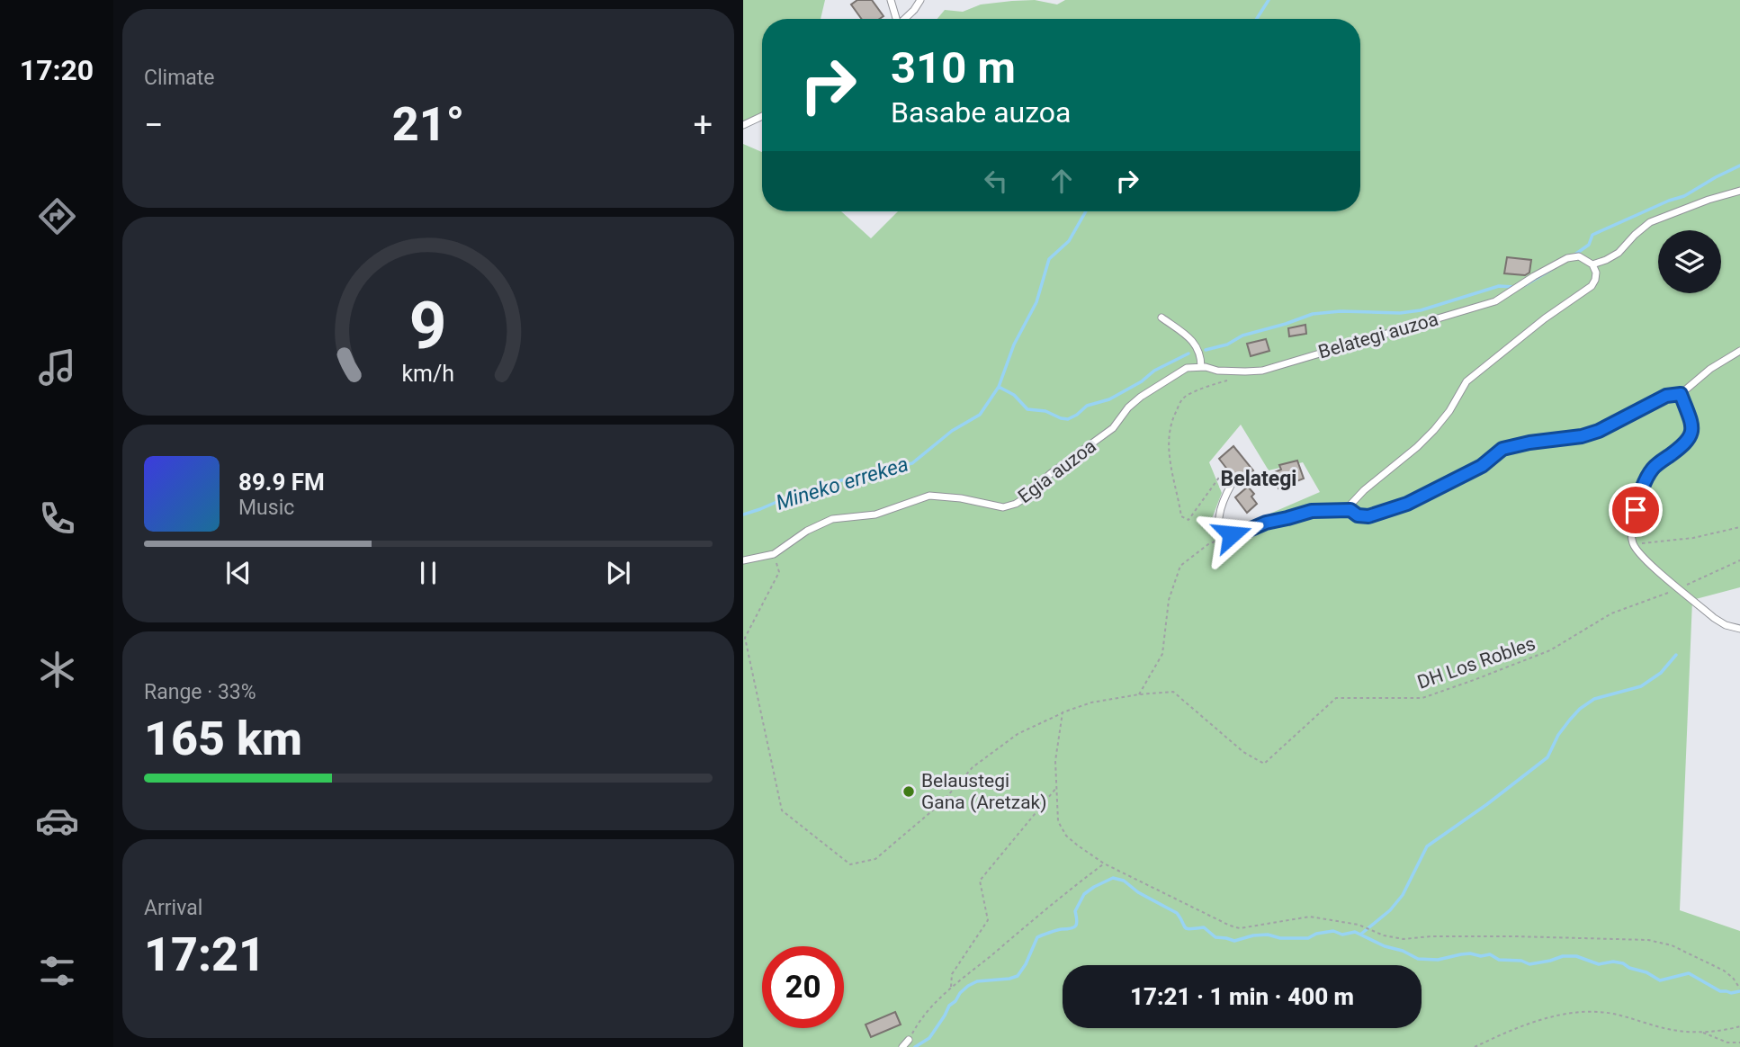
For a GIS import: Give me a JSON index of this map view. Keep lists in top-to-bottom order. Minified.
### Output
{"streets":{"lane":["Belategi auzoa","Egia auzoa"],"path":["DH Los Robles"]},"crossings":[["Belategi auzoa","Egia auzoa"],["Egia auzoa","DH Los Robles"]],"districts":["Belategi"],"water":["Mineko errekea"],"places":["Belaustegi Gana (Aretzak)"],"page":{"tabs":"17:20","tile":["Climate",["Range · 33%","165 km"],["Arrival","17:21"]],"turn":["310 m","Basabe auzoa"],"heat":["−","21°","+"],"song":["89.9 FM","Music"],"limit":"20","trip":"17:21 · 1 min · 400 m","gauge":["9","km/h"]}}
